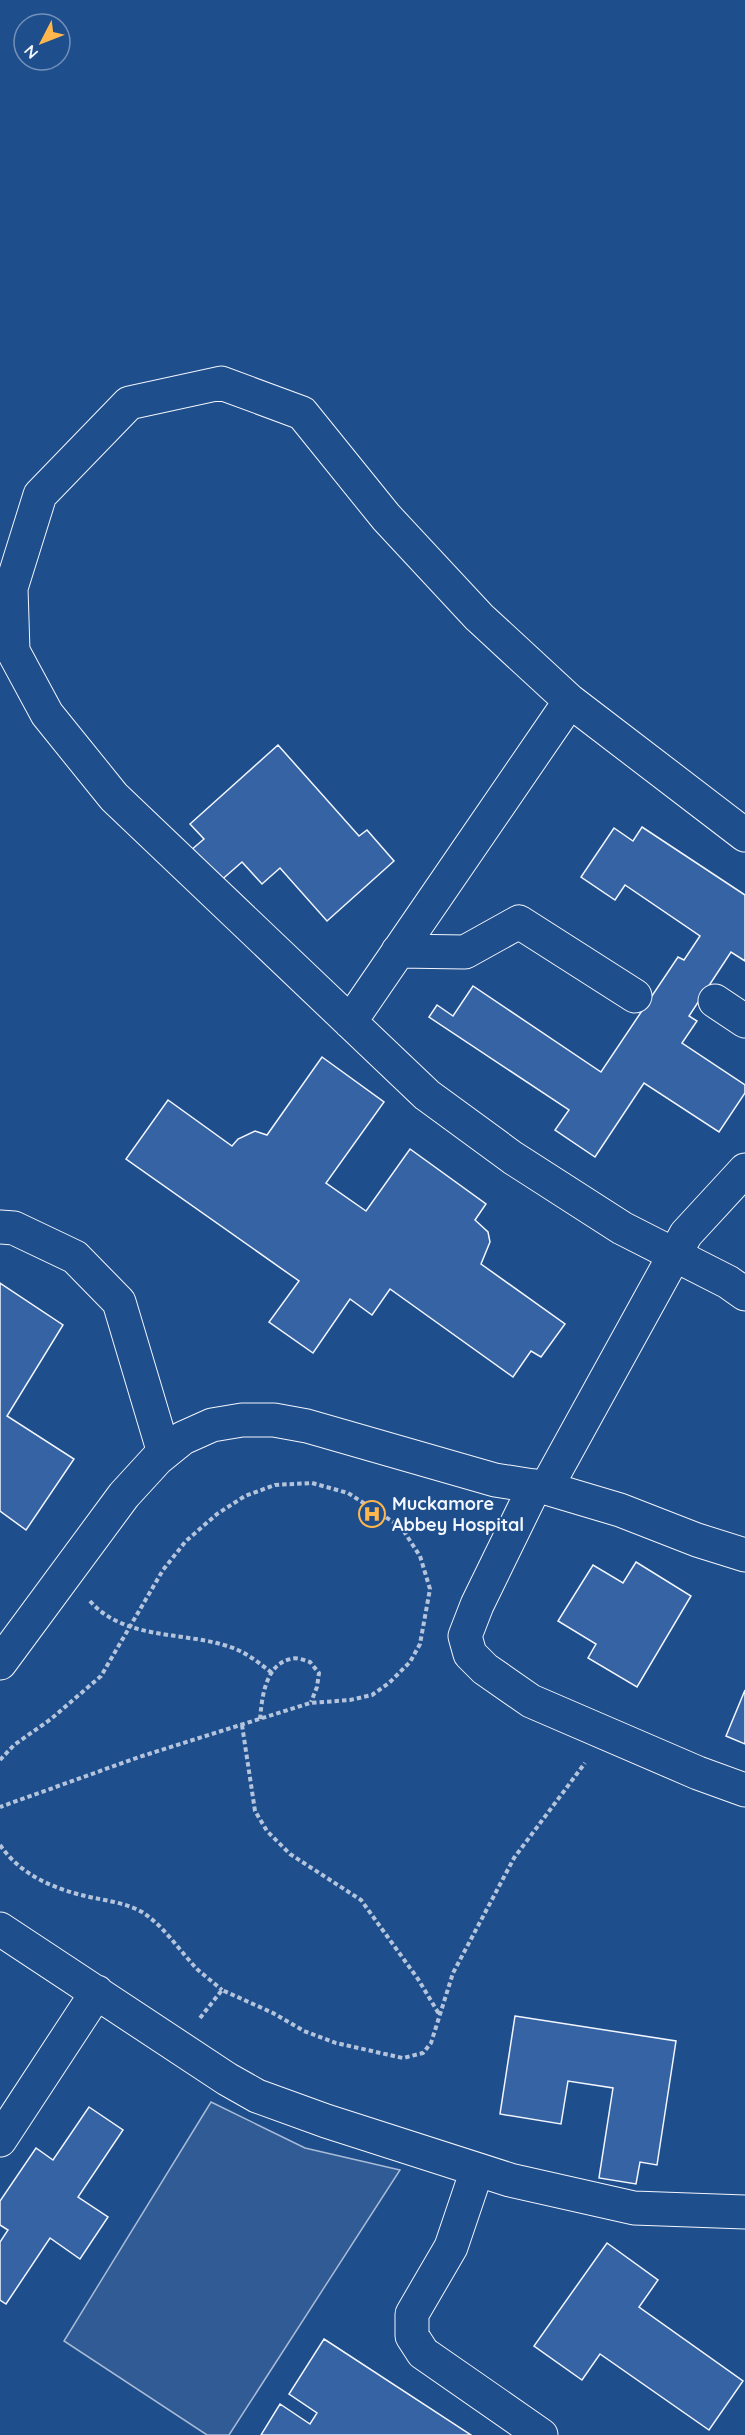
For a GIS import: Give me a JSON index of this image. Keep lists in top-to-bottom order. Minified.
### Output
{"places":{"hospital":["Muckamore Abbey Hospital"]},"north":"bottom left"}
